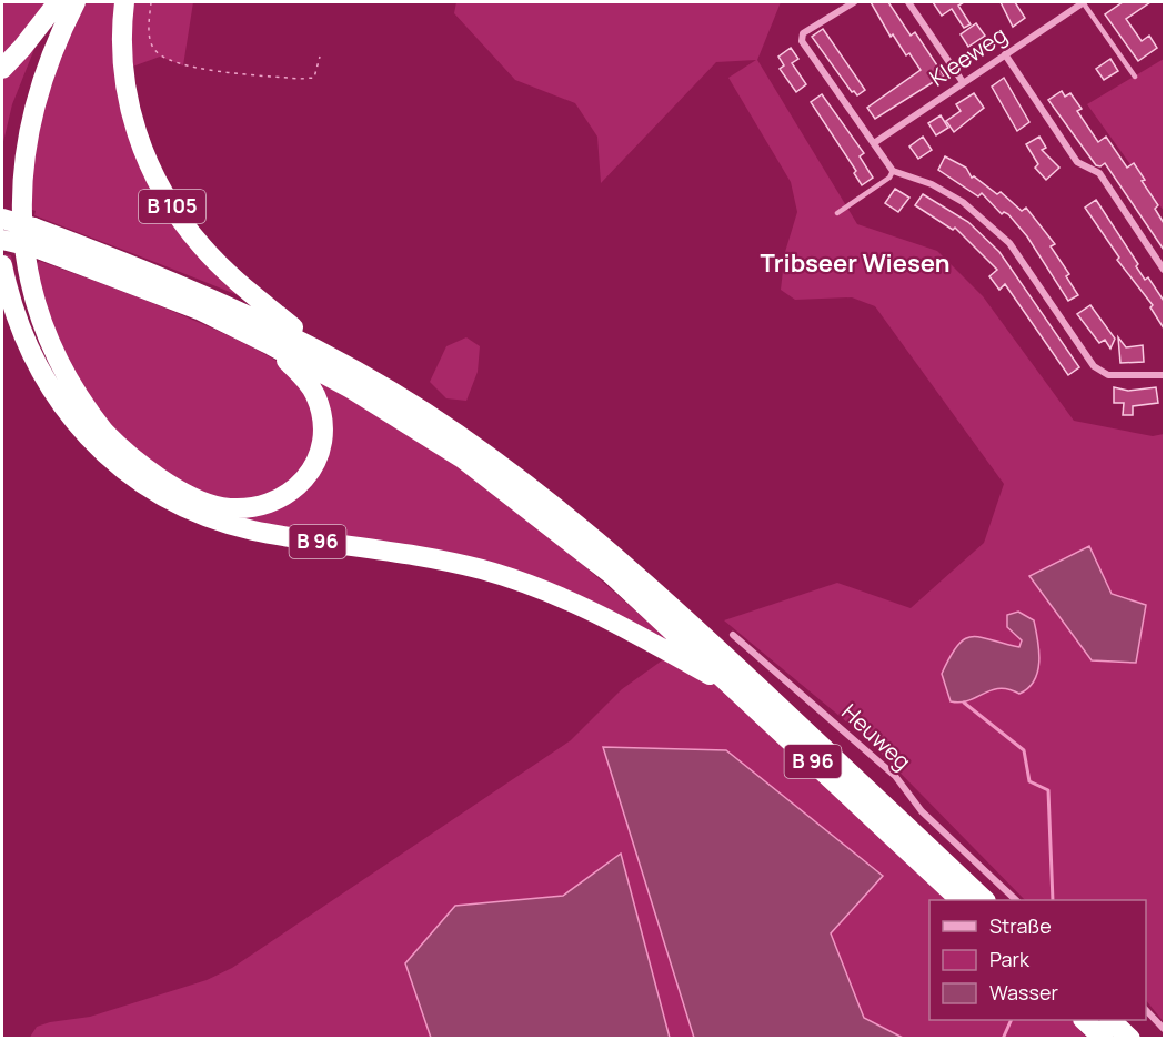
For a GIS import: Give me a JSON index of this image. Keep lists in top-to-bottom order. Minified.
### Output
{"streets":{"highway":["B 105","B 96"],"street":["Kleeweg","Heuweg"]},"crossings":[["B 105","B 96"]],"districts":["Tribseer Wiesen"],"legend":["Straße","Park","Wasser"]}
